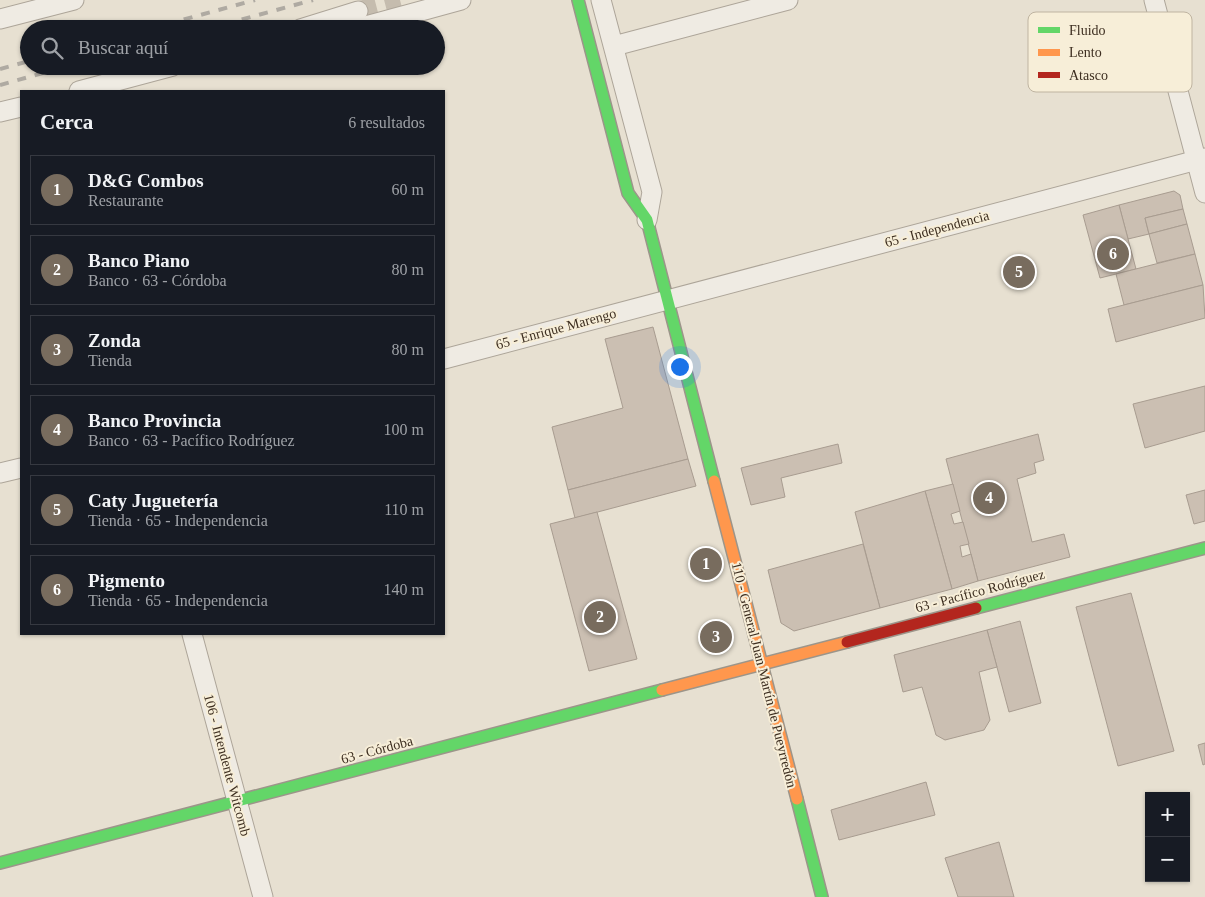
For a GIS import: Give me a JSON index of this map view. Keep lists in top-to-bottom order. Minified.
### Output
{"streets":{"street":["65 - Independencia","65 - Enrique Marengo","63 - Pacífico Rodríguez","110 - General Juan Martín de Pueyrredón","63 - Córdoba","106 - Intendente Witcomb"]},"crossings":[["65 - Independencia","65 - Enrique Marengo"],["65 - Independencia","110 - General Juan Martín de Pueyrredón"],["65 - Enrique Marengo","110 - General Juan Martín de Pueyrredón"],["63 - Pacífico Rodríguez","110 - General Juan Martín de Pueyrredón"],["63 - Pacífico Rodríguez","63 - Córdoba"],["110 - General Juan Martín de Pueyrredón","63 - Córdoba"],["63 - Córdoba","106 - Intendente Witcomb"]],"legend":["Fluido","Lento","Atasco"],"page":{"search":"Buscar aquí","heading":["Cerca","6 resultados"],"list":[{"mark":"1","name":"D&G Combos","note":"Restaurante","value":"60 m"},{"mark":"2","name":"Banco Piano","note":"Banco · 63 - Córdoba","value":"80 m"},{"mark":"3","name":"Zonda","note":"Tienda","value":"80 m"},{"mark":"4","name":"Banco Provincia","note":"Banco · 63 - Pacífico Rodríguez","value":"100 m"},{"mark":"5","name":"Caty Juguetería","note":"Tienda · 65 - Independencia","value":"110 m"},{"mark":"6","name":"Pigmento","note":"Tienda · 65 - Independencia","value":"140 m"}],"pins":["6","5","4","1","2","3"],"map_buttons":["+","−"]}}
